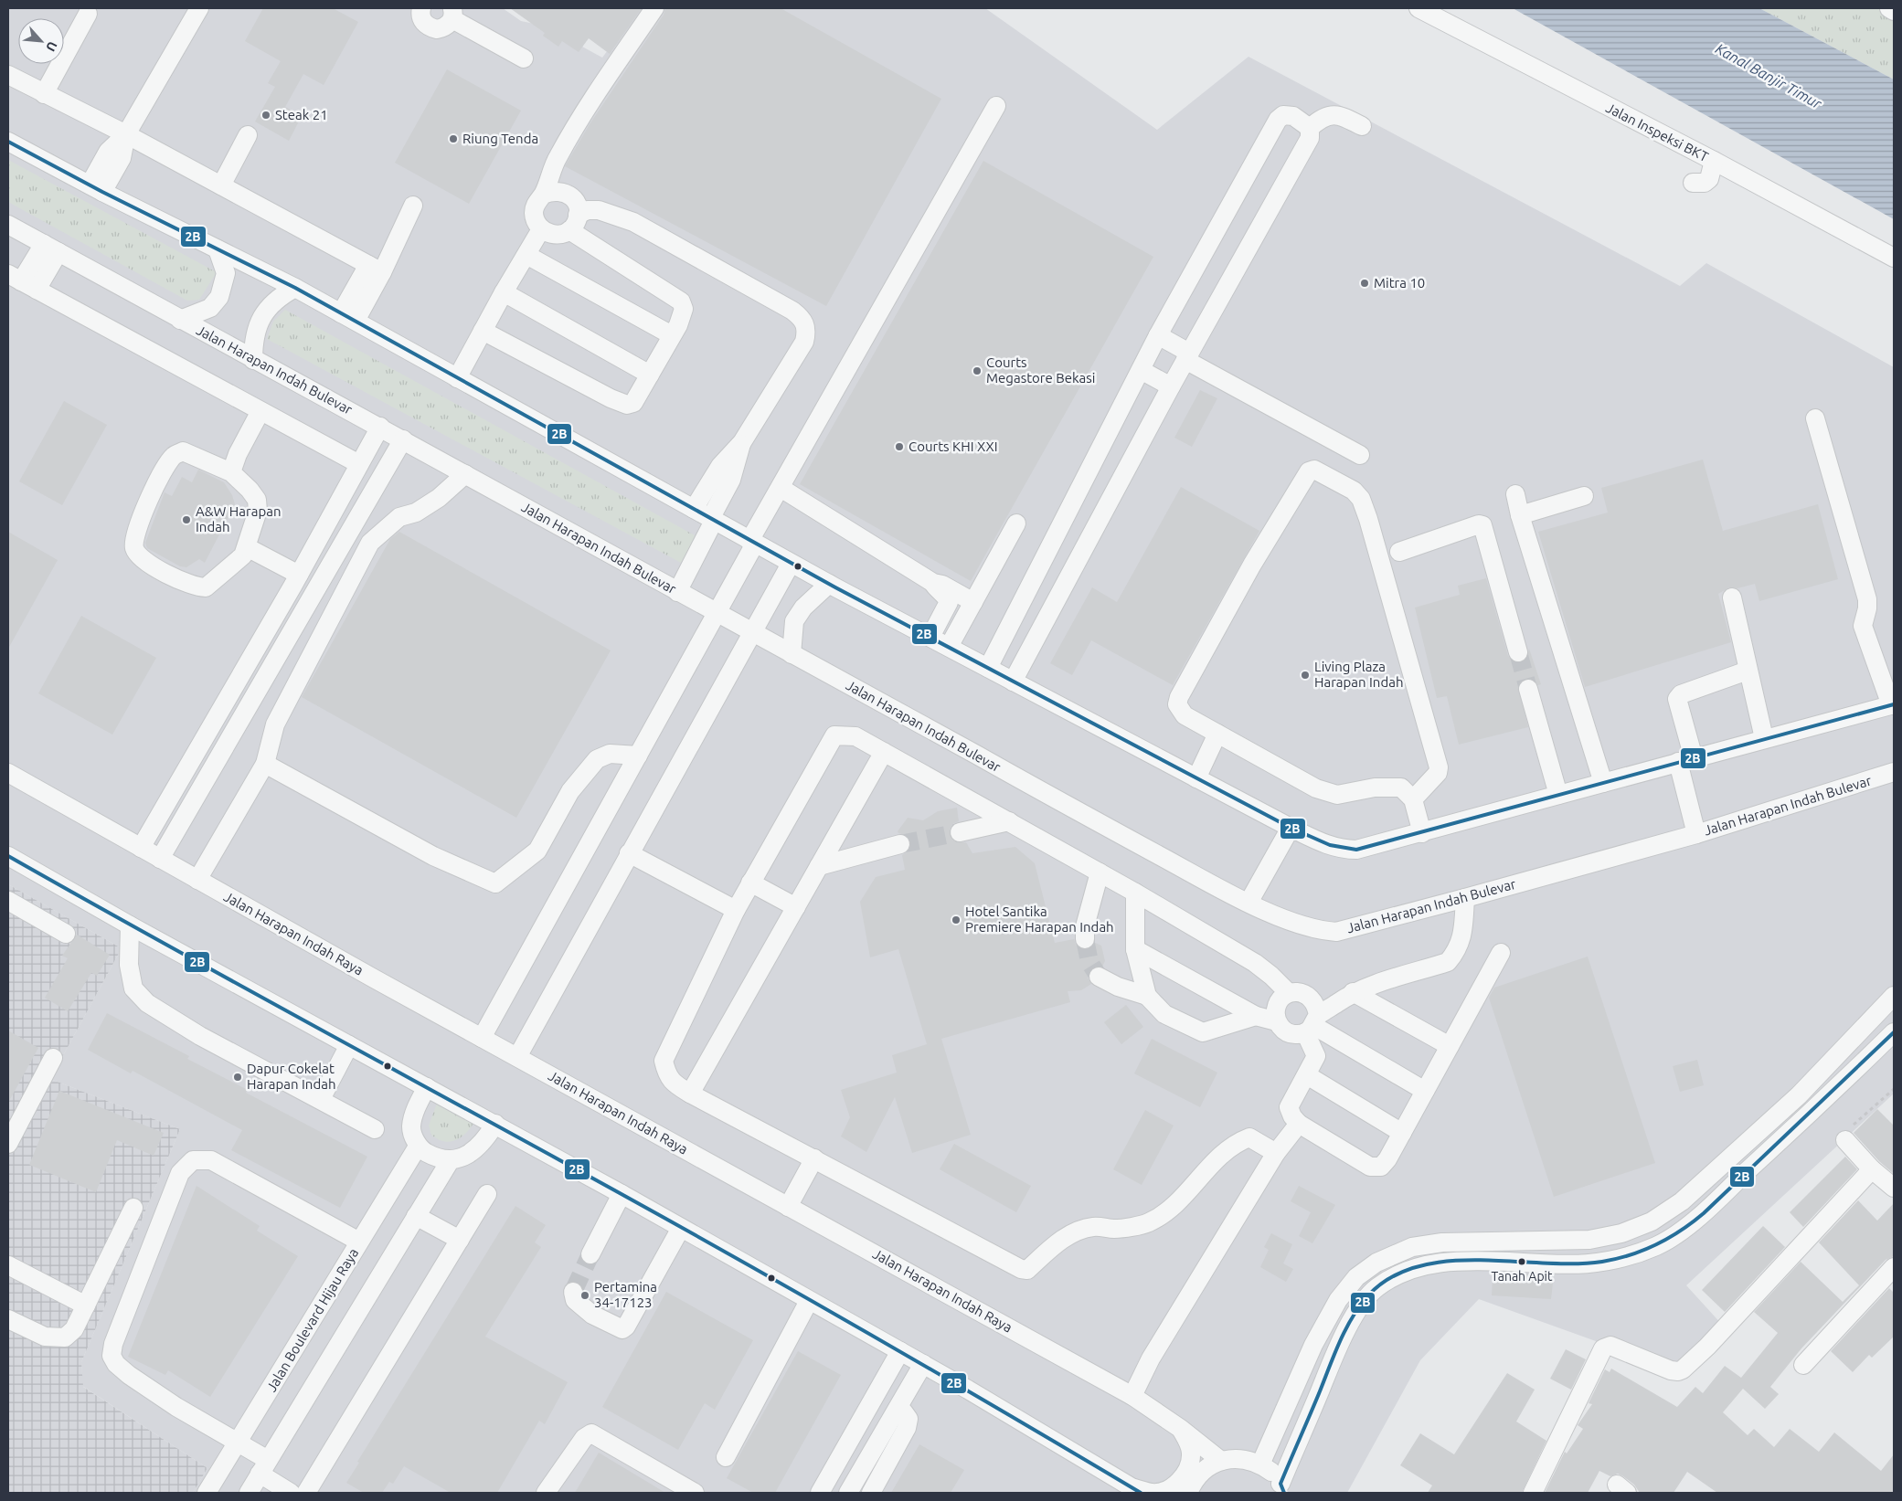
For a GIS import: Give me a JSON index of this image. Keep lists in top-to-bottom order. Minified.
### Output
{"streets":{"street":["Jalan Inspeksi BKT","Jalan Harapan Indah Bulevar","Jalan Harapan Indah Raya","Jalan Boulevard Hijau Raya"]},"water":["Kanal Banjir Timur"],"places":["Steak 21","Riung Tenda","Mitra 10","Courts Megastore Bekasi","Courts KHI XXI","A&W Harapan Indah","Living Plaza Harapan Indah","Hotel Santika Premiere Harapan Indah","Dapur Cokelat Harapan Indah","Tanah Apit","Pertamina 34-17123"],"lines":["transit line 2B"],"north":"bottom right"}
